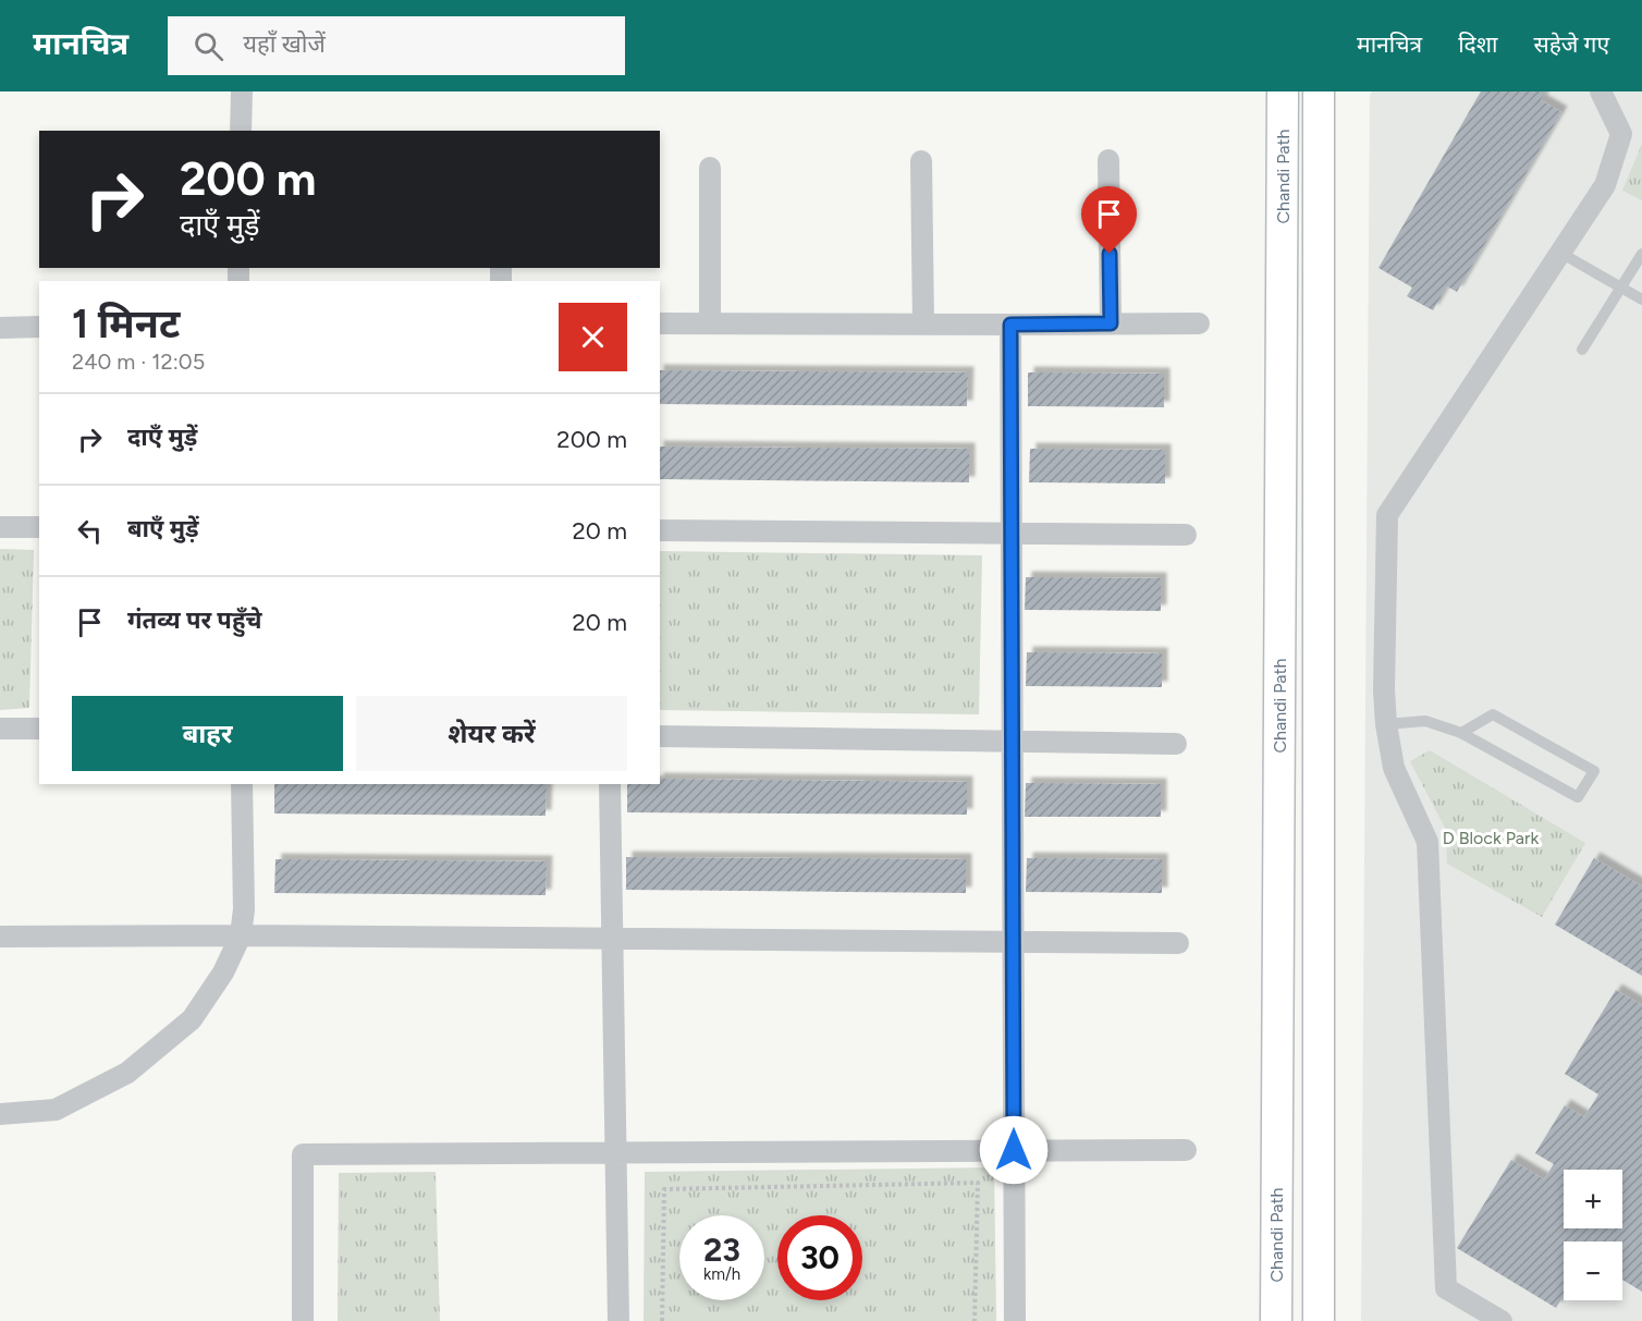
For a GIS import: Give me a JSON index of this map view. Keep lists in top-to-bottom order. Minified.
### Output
{"streets":{"main road":["Chandi Path"]},"parks":["D Block Park"],"page":{"header":"मानचित्र","search":"यहाँ खोजें","nav":["मानचित्र","दिशा","सहेजे गए"],"turn":["200 m","दाएँ मुड़ें"],"heading":["1 मिनट","240 m · 12:05"],"list":[{"name":"दाएँ मुड़ें","value":"200 m"},{"name":"बाएँ मुड़ें","value":"20 m"},{"name":"गंतव्य पर पहुँचे","value":"20 m"}],"buttons":["बाहर","शेयर करें"],"map_buttons":["+","−"],"speed":"23 km/h","limit":"30"}}
